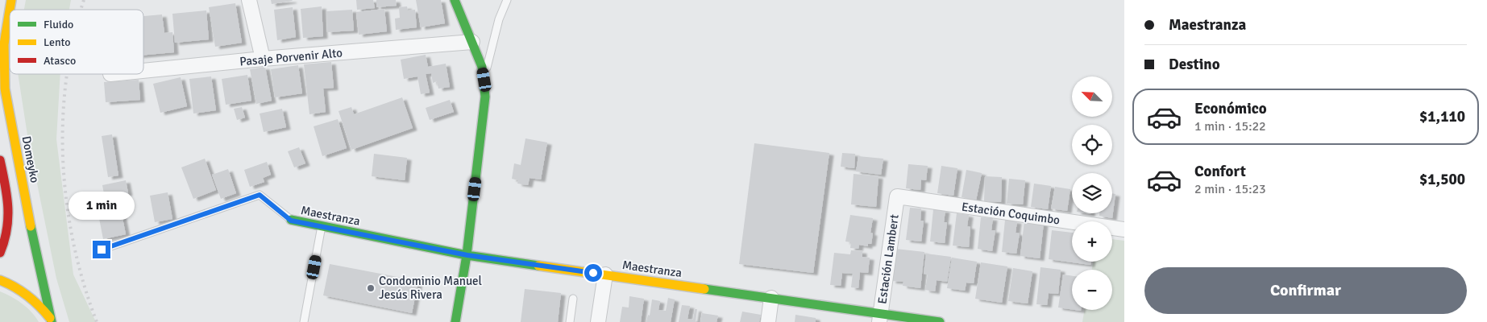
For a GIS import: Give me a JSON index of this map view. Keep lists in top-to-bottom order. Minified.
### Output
{"streets":{"main road":["Domeyko","Maestranza"],"street":["Pasaje Porvenir Alto","Estación Coquimbo","Estación Lambert"]},"crossings":[["Estación Coquimbo","Estación Lambert"],["Maestranza","Estación Lambert"]],"places":["Condominio Manuel Jesús Rivera"],"legend":["Fluido","Lento","Atasco"],"north":"top left","page":{"banner":["Maestranza","Destino"],"map_buttons":["+","−"],"list":[{"name":"Económico","note":"1 min · 15:22","value":"$1,110"},{"name":"Confort","note":"2 min · 15:23","value":"$1,500"}],"bubble":"1 min","buttons":"Confirmar"}}
